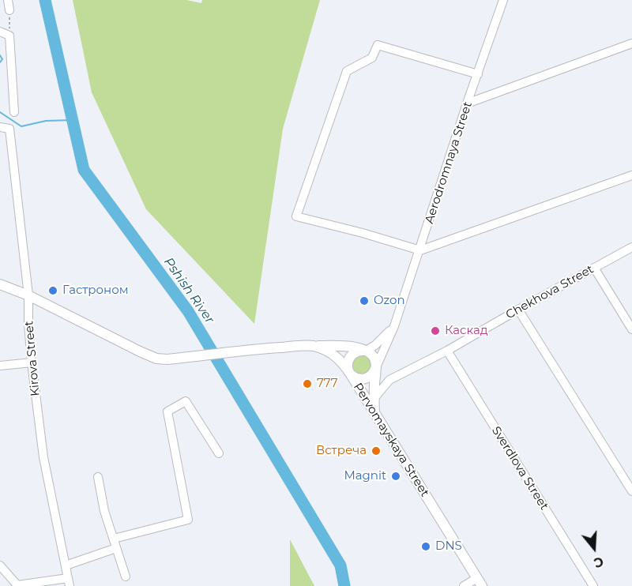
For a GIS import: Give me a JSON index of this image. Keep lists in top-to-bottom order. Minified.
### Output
{"streets":{"main road":["Pervomayskaya Street"],"street":["Aerodromnaya Street","Chekhova Street","Kirova Street","Sverdlova Street"]},"crossings":[["Aerodromnaya Street","Pervomayskaya Street"],["Chekhova Street","Sverdlova Street"],["Kirova Street","Pervomayskaya Street"]],"water":["Pshish River"],"places":["Гастроном","Ozon","Каскад","777","Встреча","Magnit","DNS"],"north":"bottom"}
